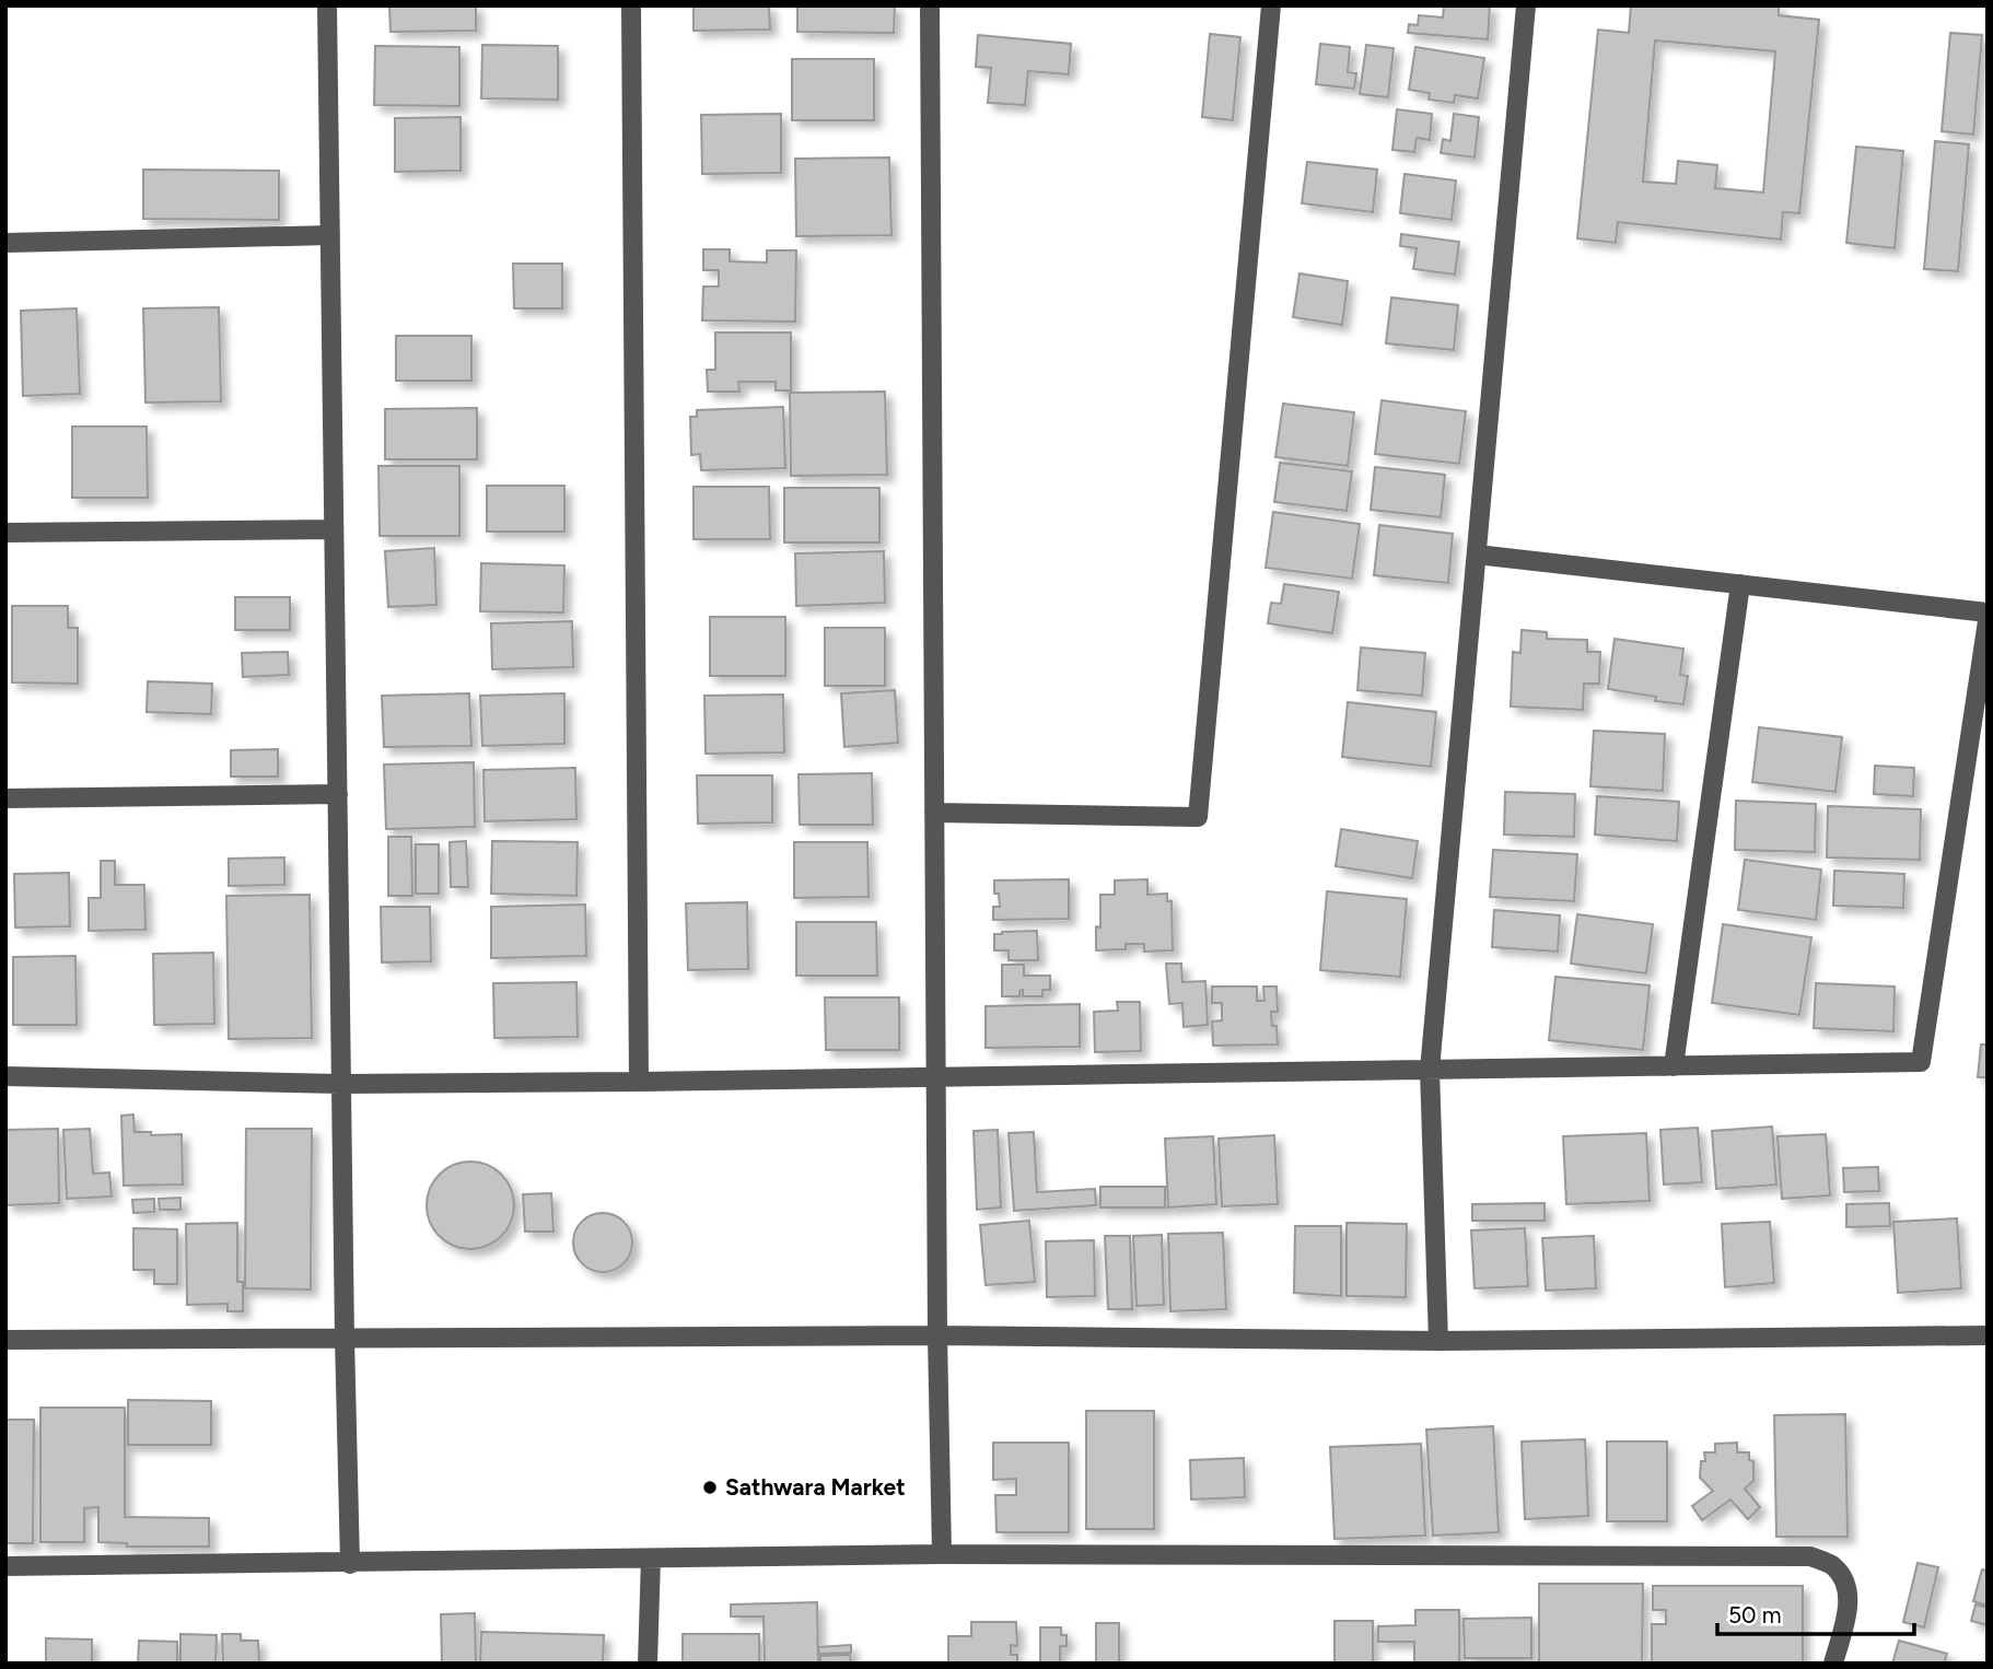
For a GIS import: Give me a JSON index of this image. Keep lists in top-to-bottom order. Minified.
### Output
{"places":["Sathwara Market"],"scale_bar":"50 m"}
